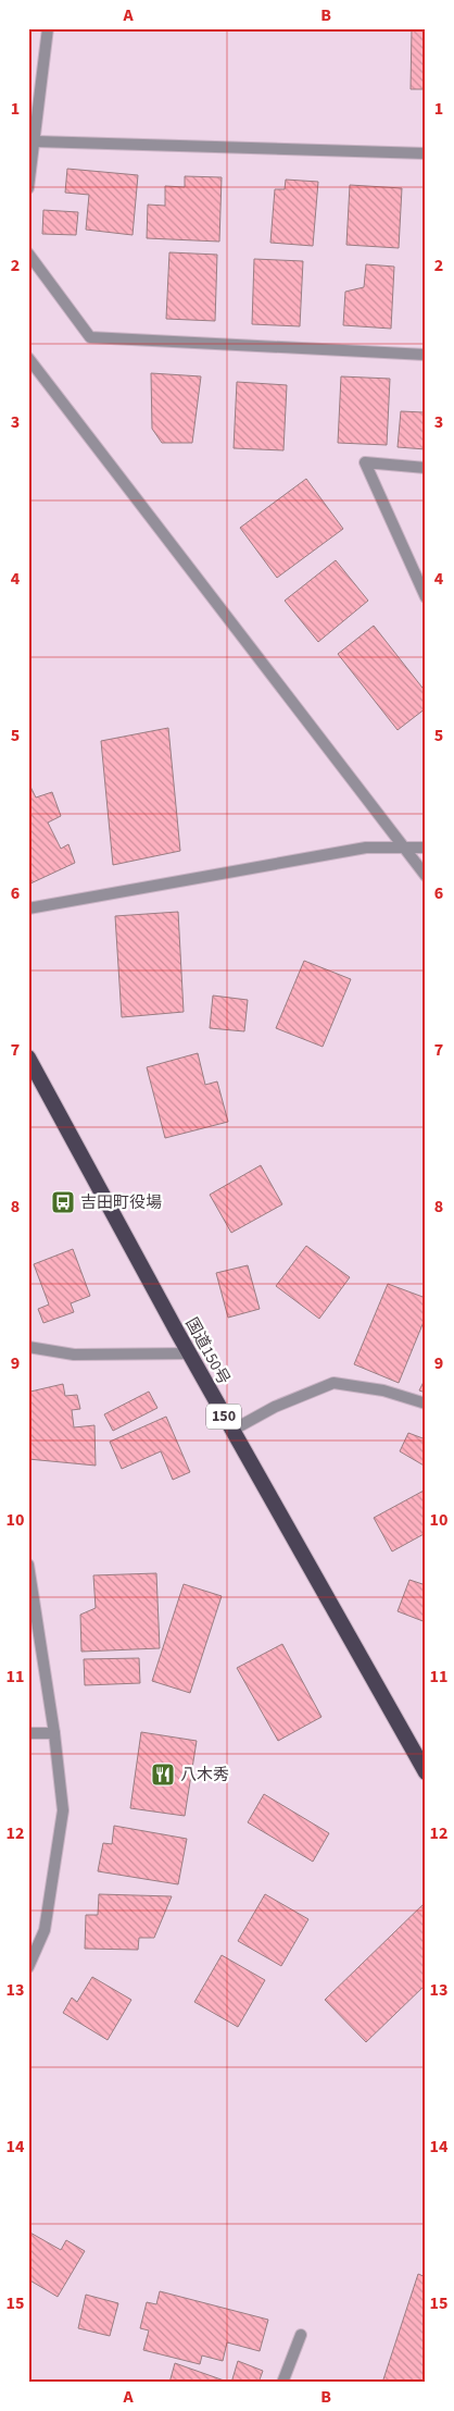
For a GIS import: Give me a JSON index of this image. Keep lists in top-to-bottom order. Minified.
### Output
{"streets":{"highway":["国道150号","150"]},"places":{"bus stop":["吉田町役場"],"restaurant":["八木秀"]},"grid":{"columns":["A","B"],"rows":["1","2","3","4","5","6","7","8","9","10","11","12","13","14","15"]}}
